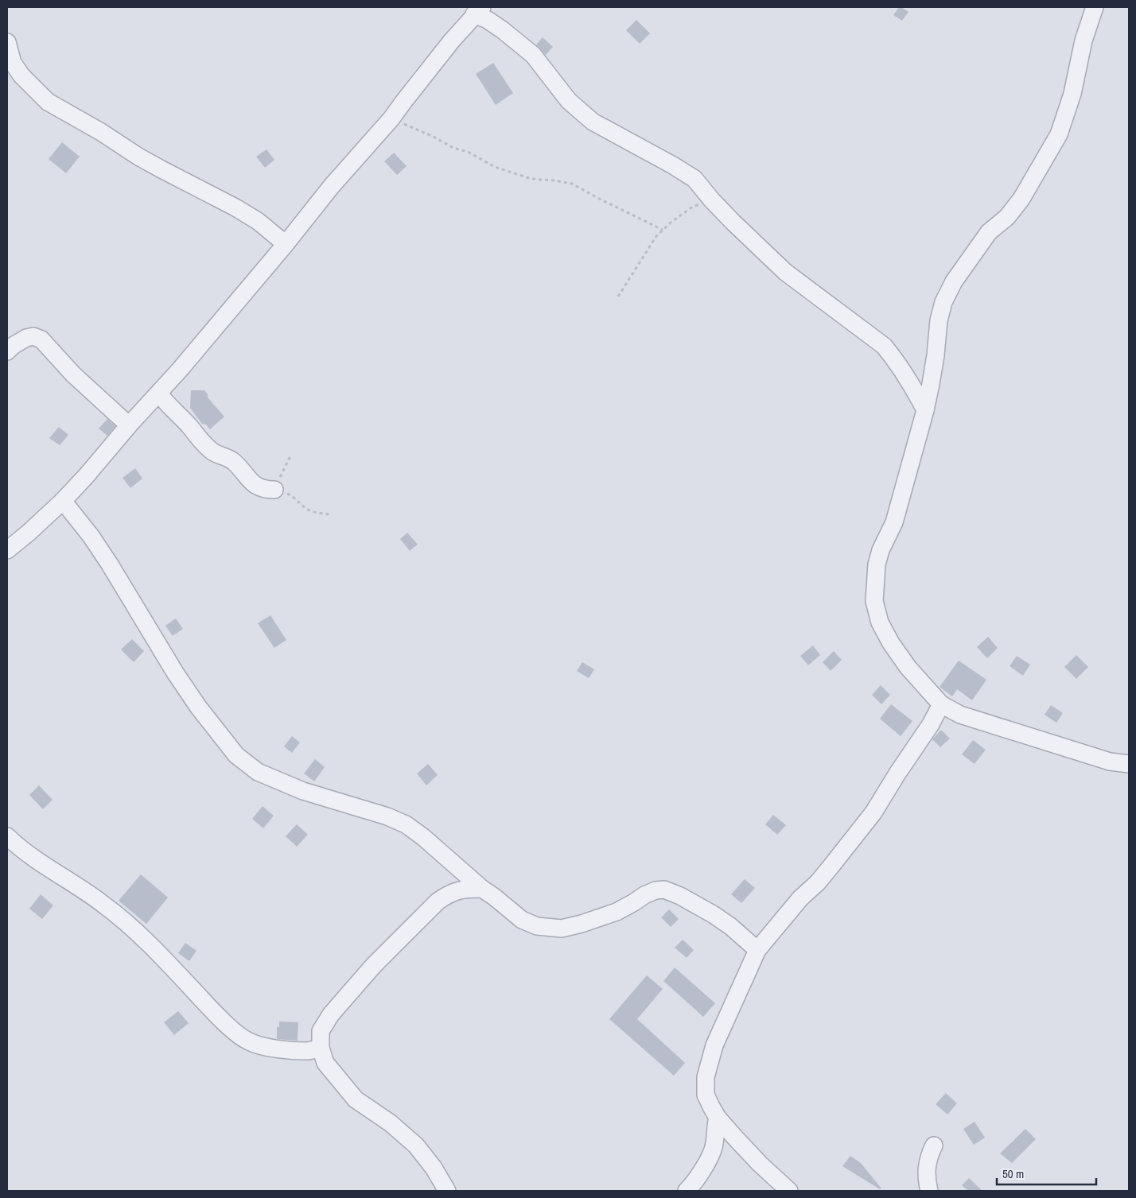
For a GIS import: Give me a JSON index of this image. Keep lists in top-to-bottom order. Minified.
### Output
{"scale_bar":"50 m"}
